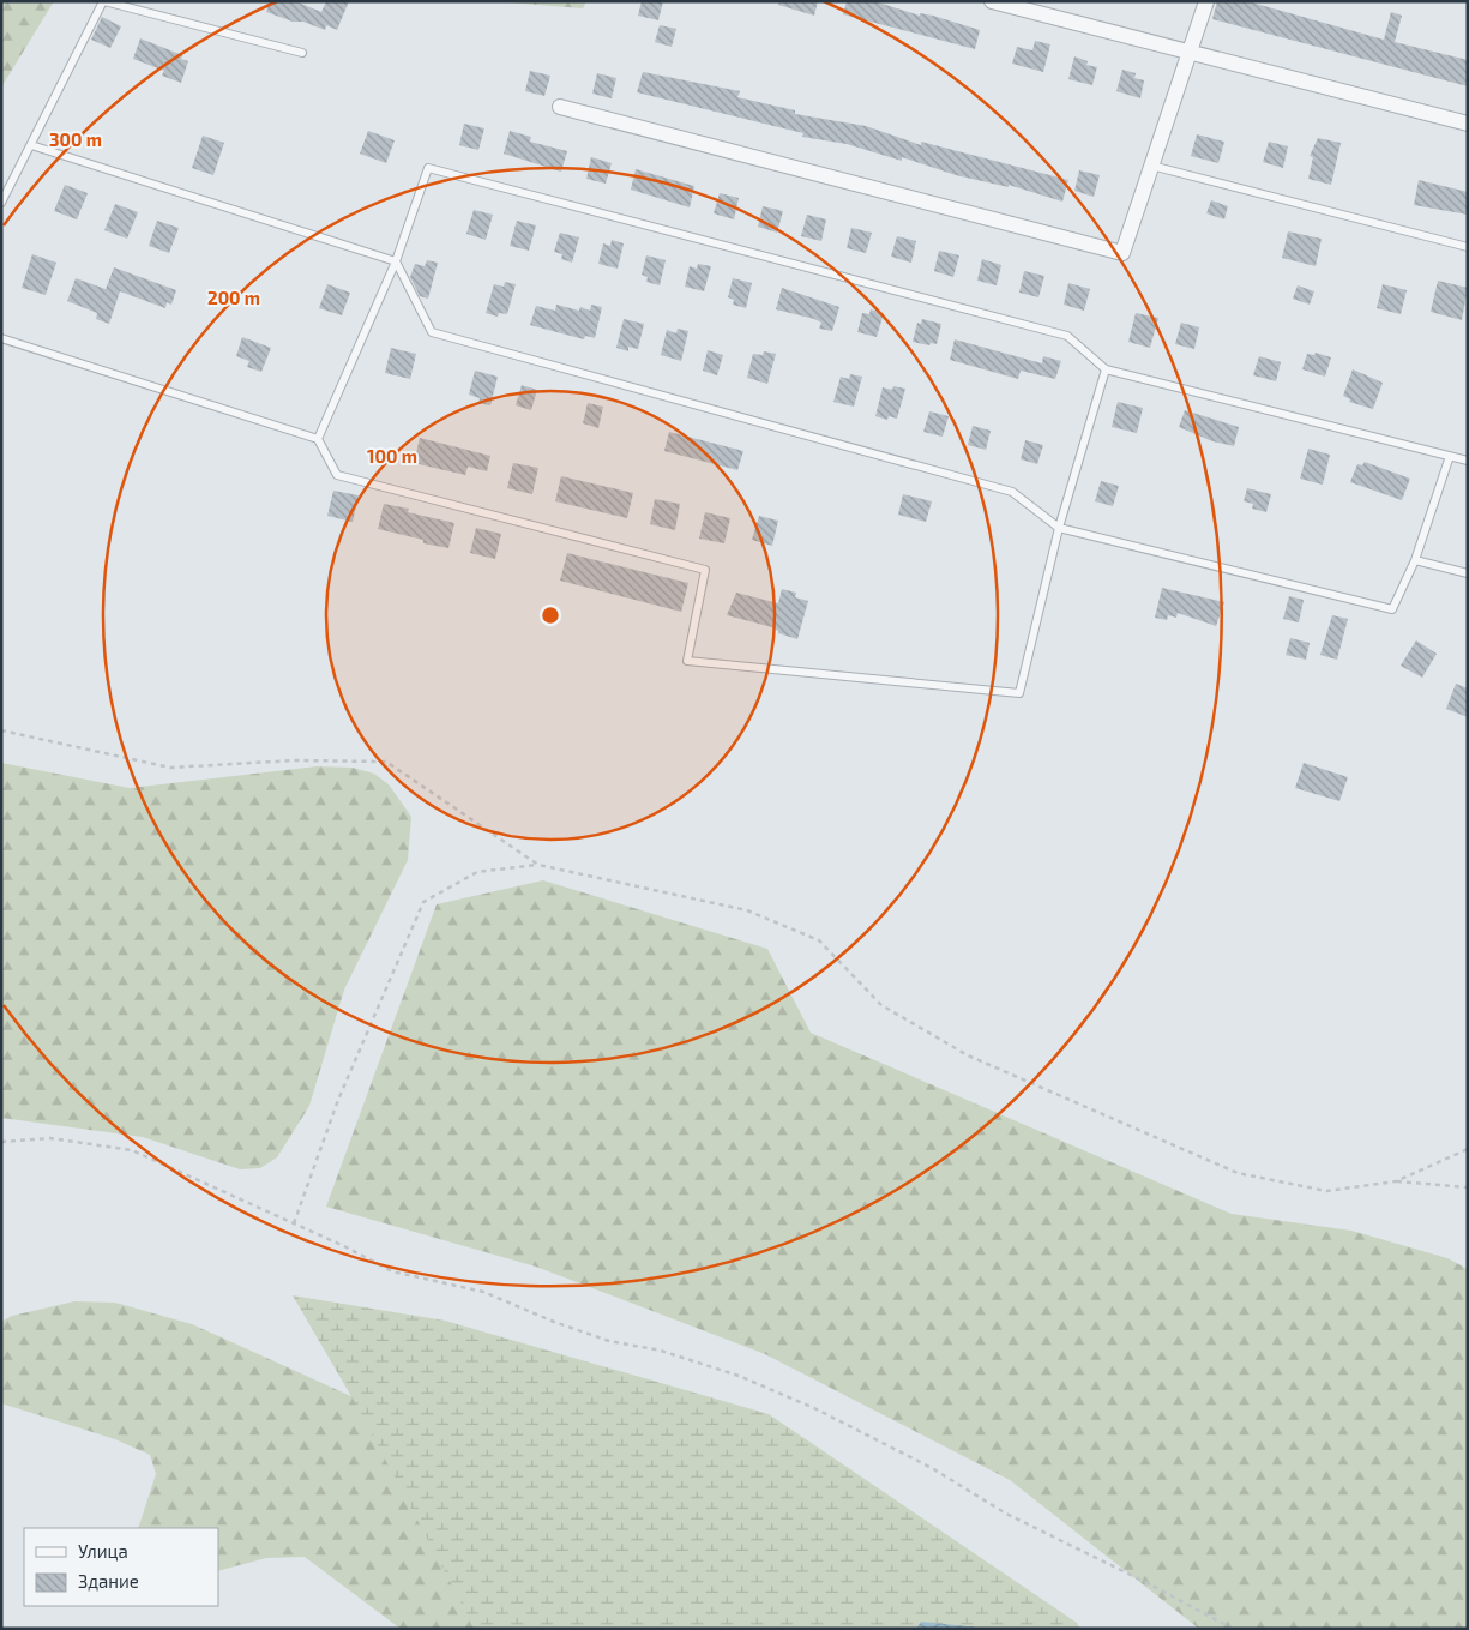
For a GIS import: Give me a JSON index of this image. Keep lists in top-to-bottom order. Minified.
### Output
{"legend":["Улица","Здание"],"rings":["300 m","200 m","100 m"]}
